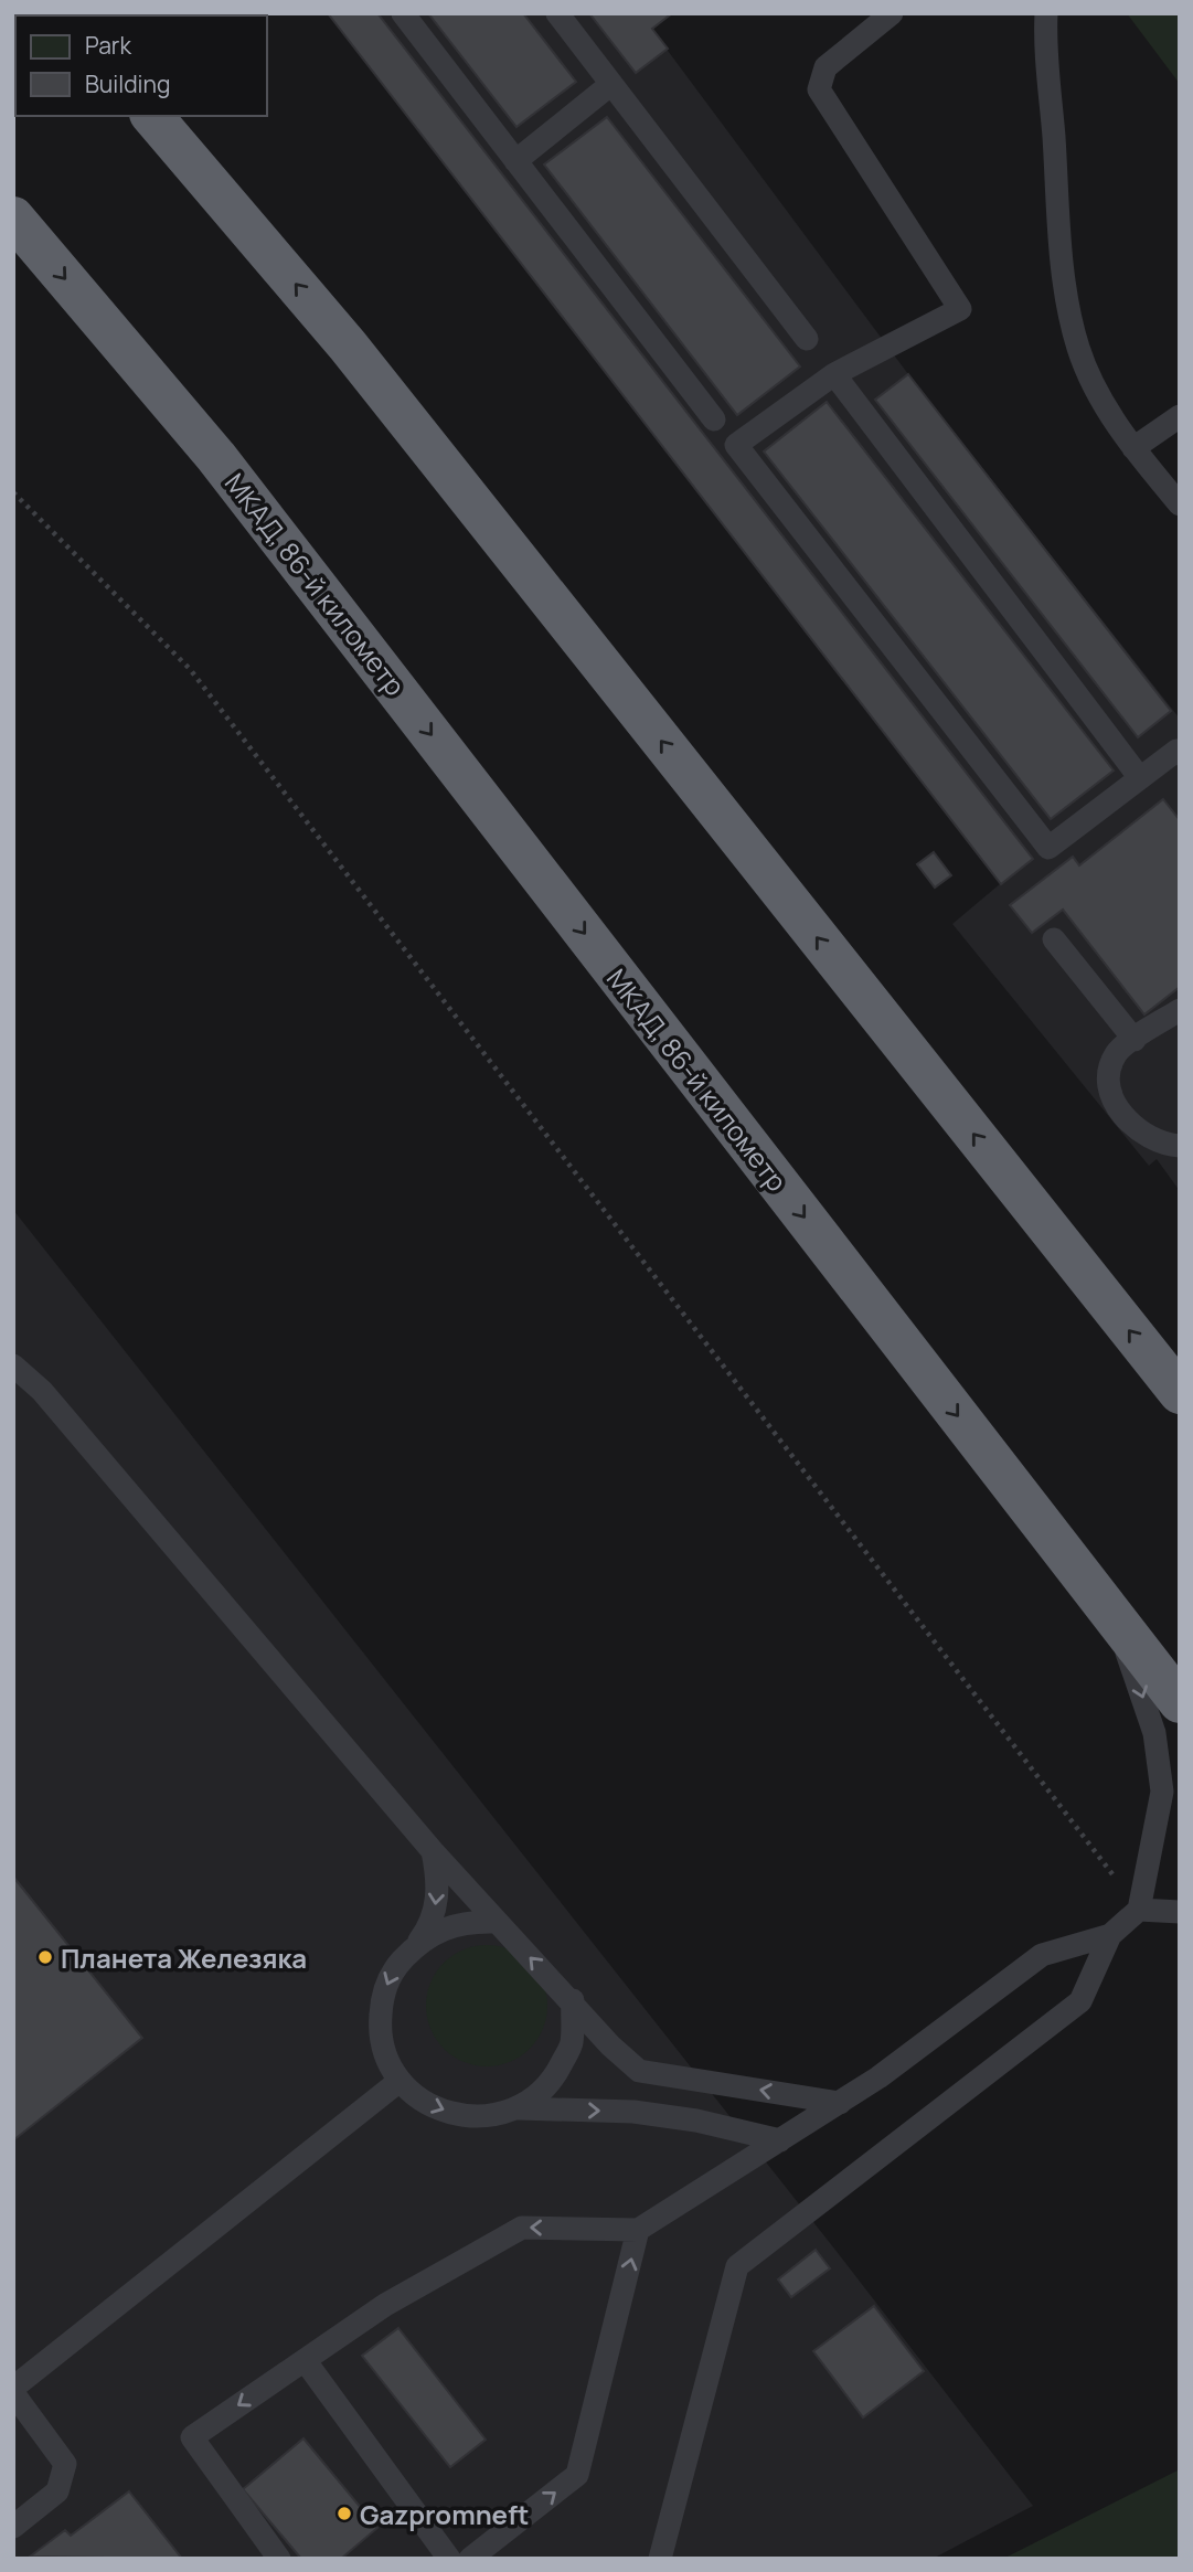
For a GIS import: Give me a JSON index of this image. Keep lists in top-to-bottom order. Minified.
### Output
{"streets":{"highway":["МКАД, 86-й километр"]},"places":["Планета Железяка","Gazpromneft"],"legend":["Park","Building"]}
